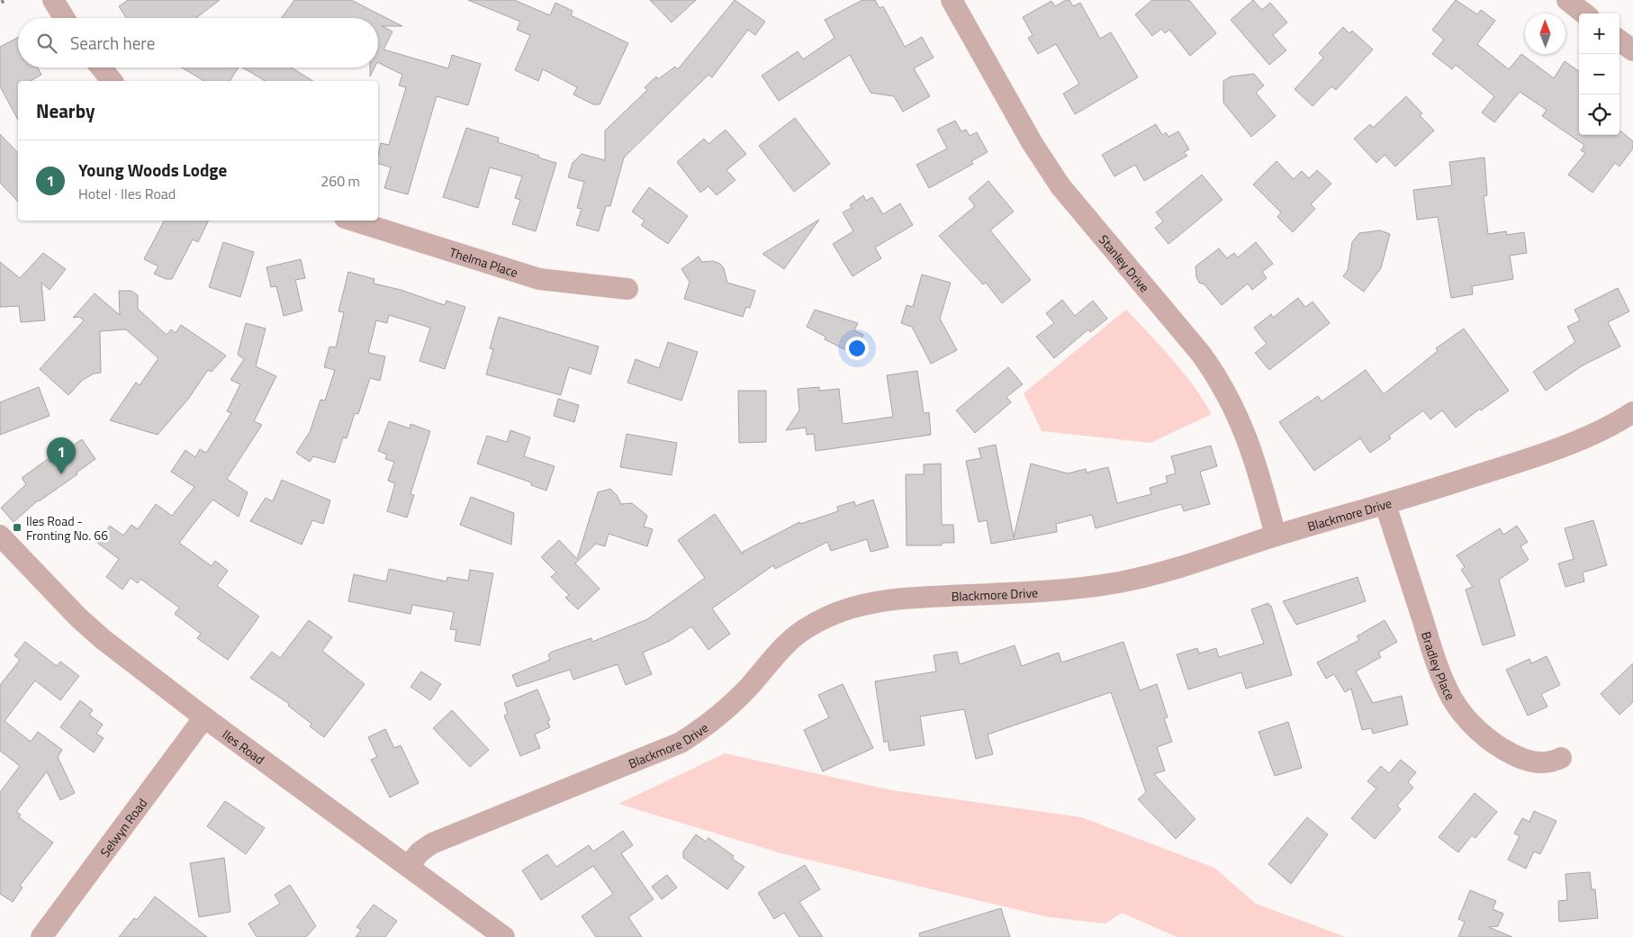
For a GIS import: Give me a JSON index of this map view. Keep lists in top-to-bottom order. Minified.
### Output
{"streets":{"street":["Thelma Place","Stanley Drive","Blackmore Drive","Bradley Place","Iles Road","Selwyn Road"]},"crossings":[["Stanley Drive","Blackmore Drive"],["Blackmore Drive","Bradley Place"],["Blackmore Drive","Iles Road"],["Iles Road","Selwyn Road"]],"places":{"transit":["Iles Road - Fronting No. 66"]},"north":"top","page":{"map_buttons":["+","−"],"search":"Search here","heading":"Nearby","list":[{"mark":"1","name":"Young Woods Lodge","note":"Hotel · Iles Road","value":"260 m"}],"pins":"1"}}
